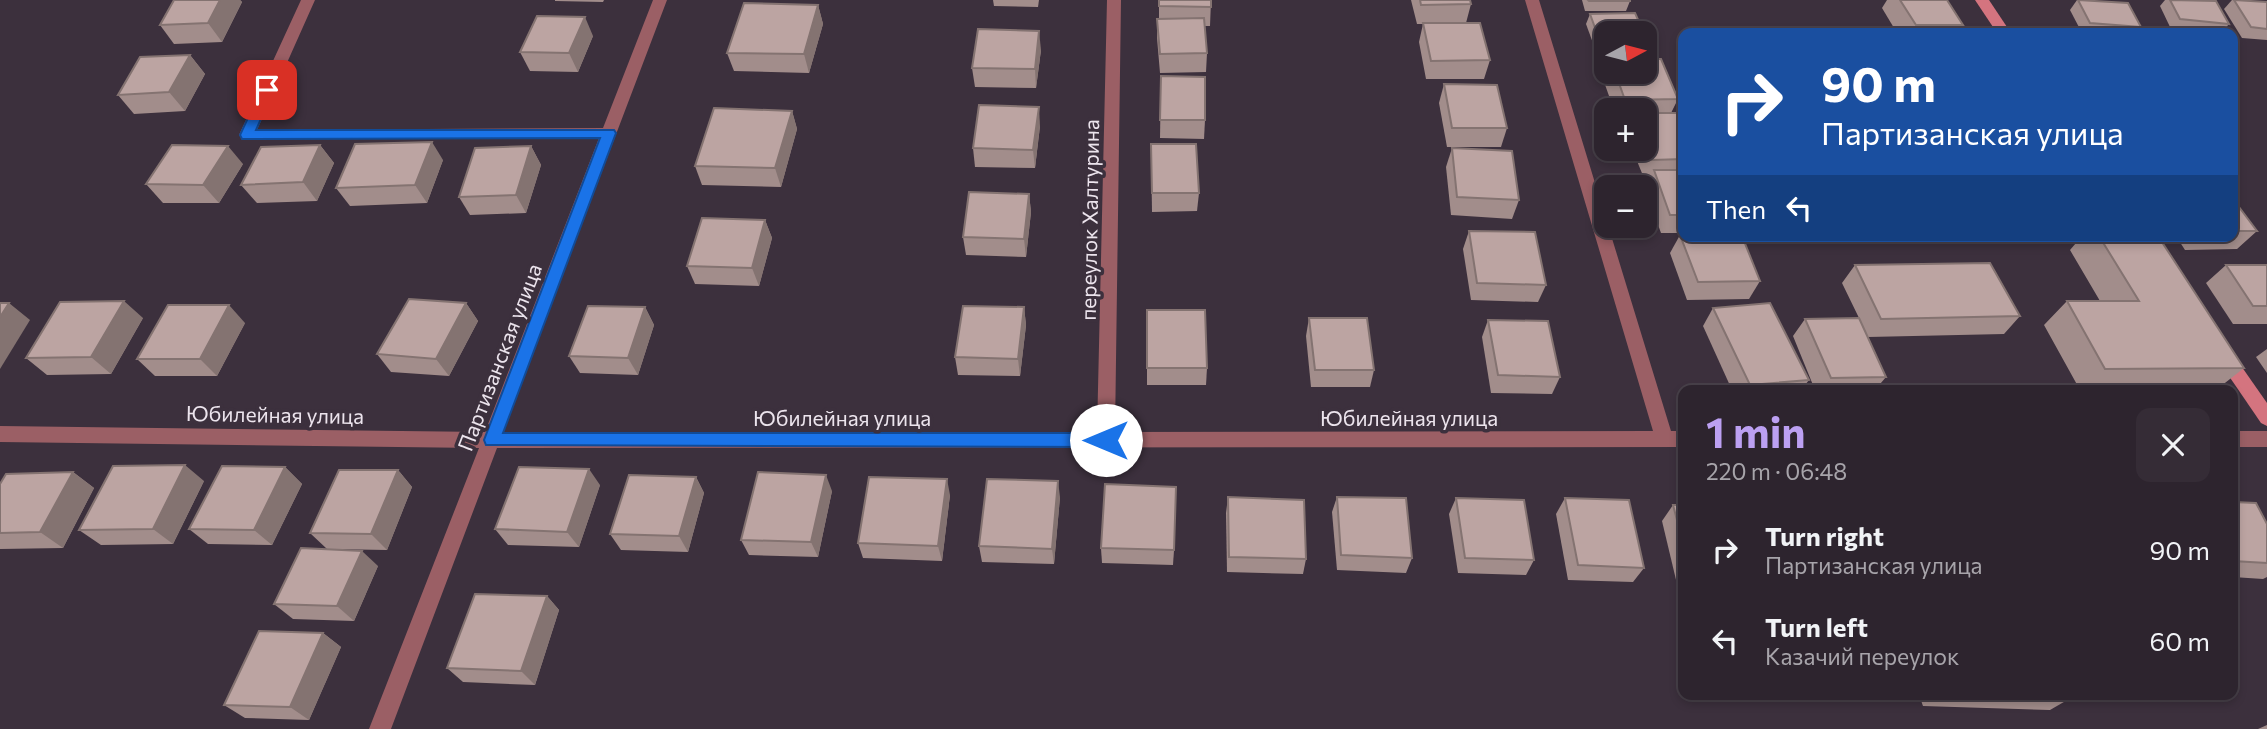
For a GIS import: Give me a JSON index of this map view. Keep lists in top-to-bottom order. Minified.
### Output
{"streets":{"street":["переулок Халтурина","Партизанская улица","Юбилейная улица"]},"crossings":[["переулок Халтурина","Юбилейная улица"],["Партизанская улица","Юбилейная улица"]],"north":"right","page":{"map_buttons":["+","−"],"turn":["90 m","Партизанская улица"],"then":"Then","heading":["1 min","220 m · 06:48"],"list":[{"name":"Turn right","note":"Партизанская улица","value":"90 m"},{"name":"Turn left","note":"Казачий переулок","value":"60 m"}]}}
